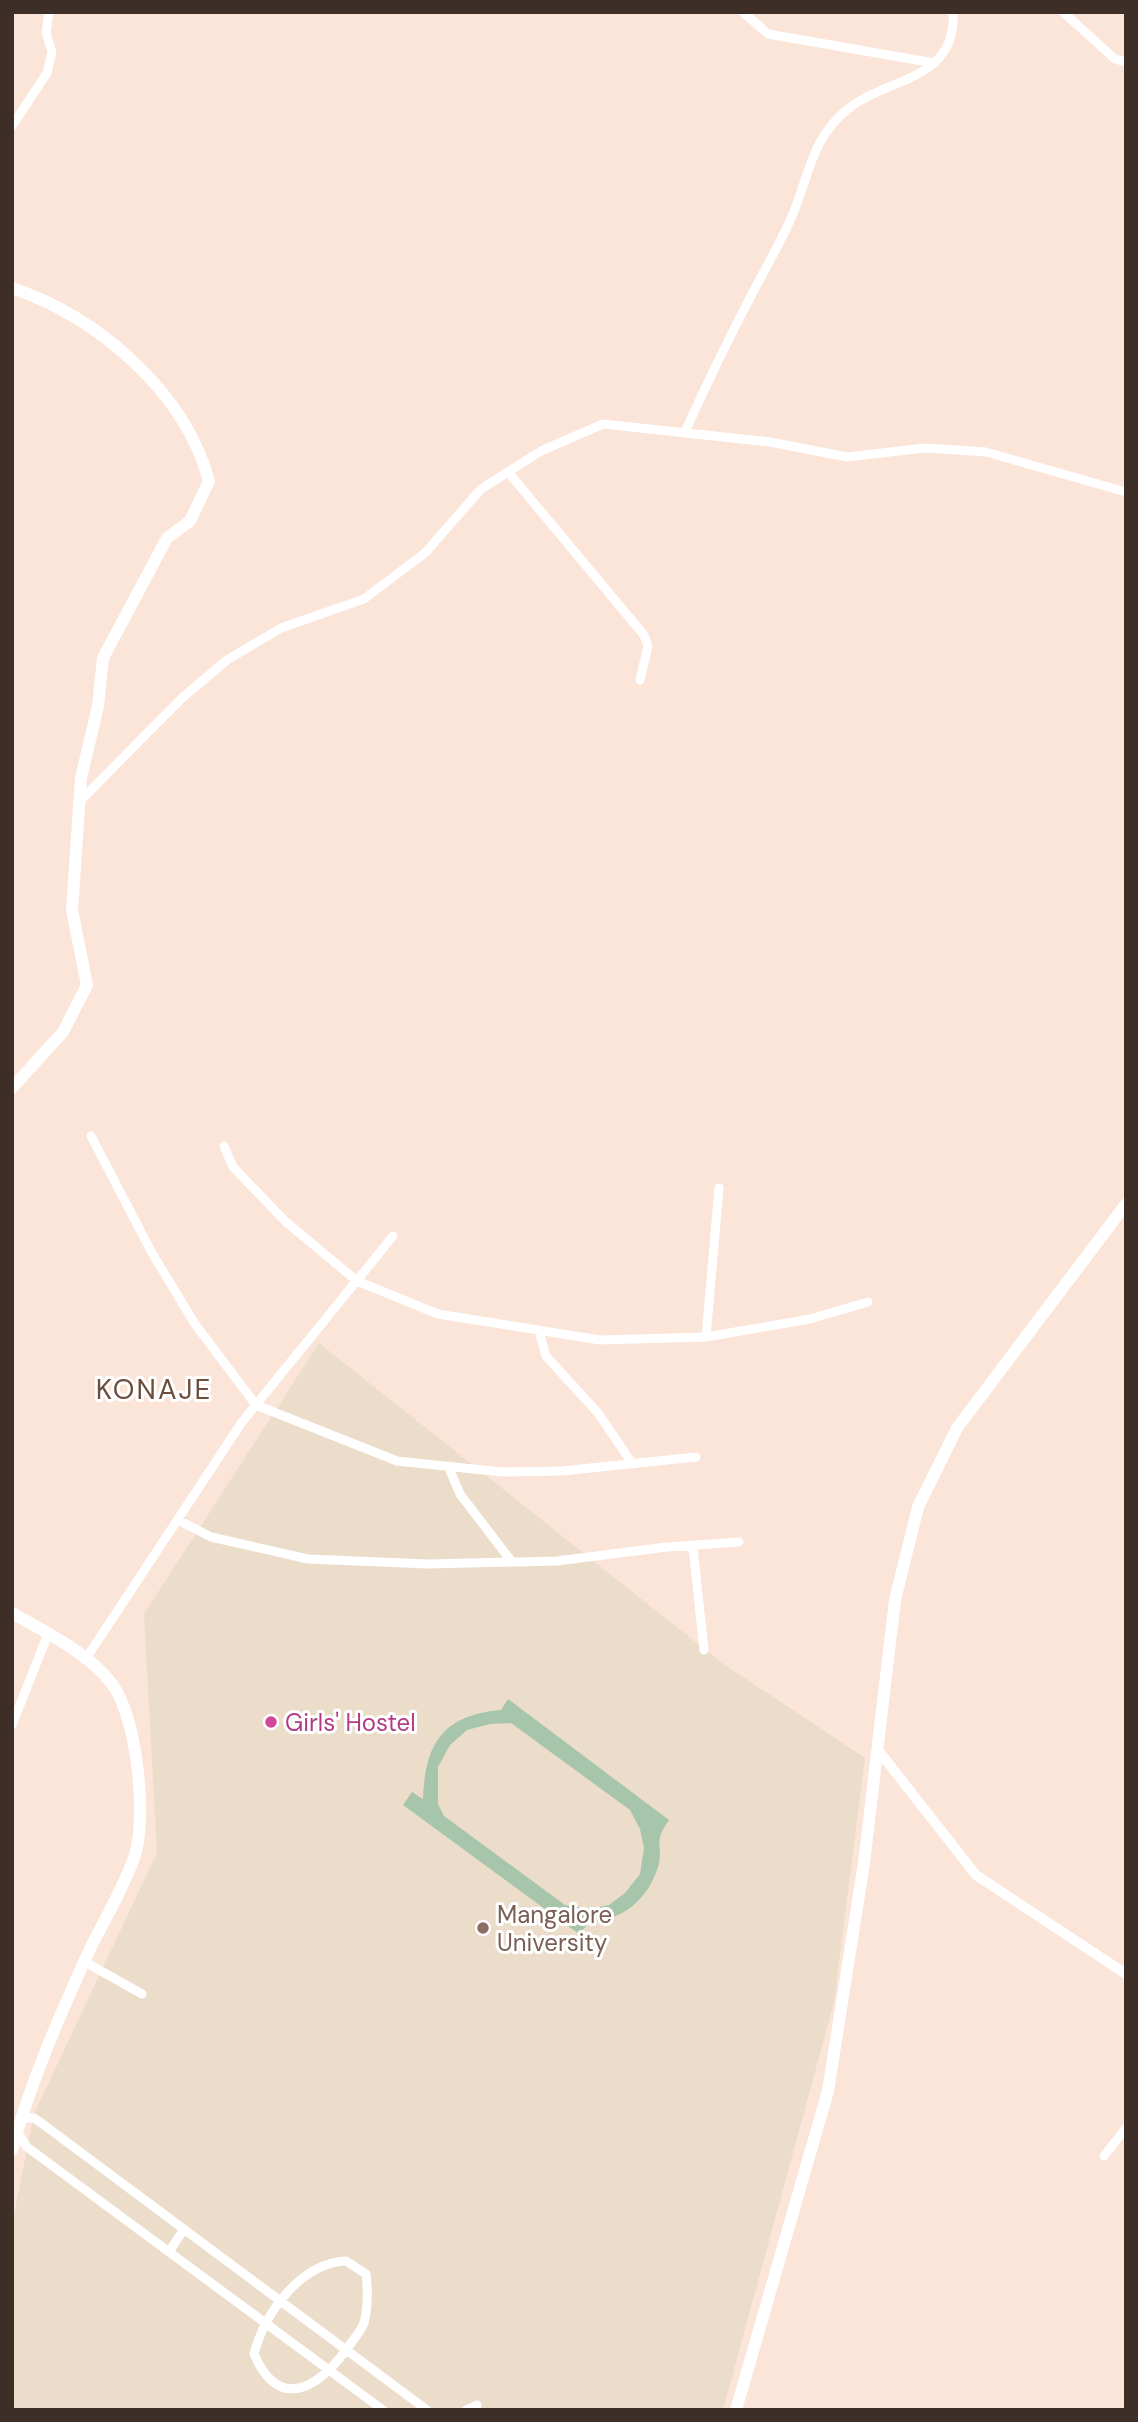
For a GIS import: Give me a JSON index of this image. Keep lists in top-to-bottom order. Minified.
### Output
{"districts":["KONAJE"],"places":["Girls' Hostel","Mangalore University"]}
